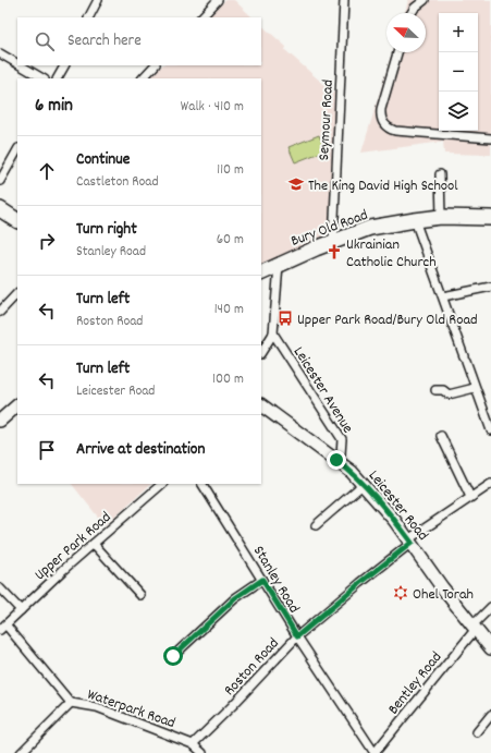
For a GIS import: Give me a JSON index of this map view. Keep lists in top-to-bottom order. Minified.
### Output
{"streets":{"highway":["Bury Old Road"],"main road":["Leicester Road"],"street":["Seymour Road","Leicester Avenue","Upper Park Road","Stanley Road","Roston Road","Bentley Road","Waterpark Road"]},"crossings":[["Seymour Road","Bury Old Road"],["Leicester Avenue","Leicester Road"],["Leicester Road","Roston Road"],["Leicester Road","Bentley Road"],["Upper Park Road","Waterpark Road"],["Stanley Road","Roston Road"],["Stanley Road","Bentley Road"],["Roston Road","Waterpark Road"]],"places":{"school or university":["The King David High School"],"church":["Ukrainian Catholic Church"],"bus stop":["Upper Park Road/Bury Old Road"],"synagogue":["Ohel Torah"]},"north":"top left","page":{"map_buttons":["+","−"],"search":"Search here","heading":["6 min","Walk · 410 m"],"list":[["Continue","Castleton Road","110 m"],["Turn right","Stanley Road","60 m"],["Turn left","Roston Road","140 m"],["Turn left","Leicester Road","100 m"],"Arrive at destination"]}}
